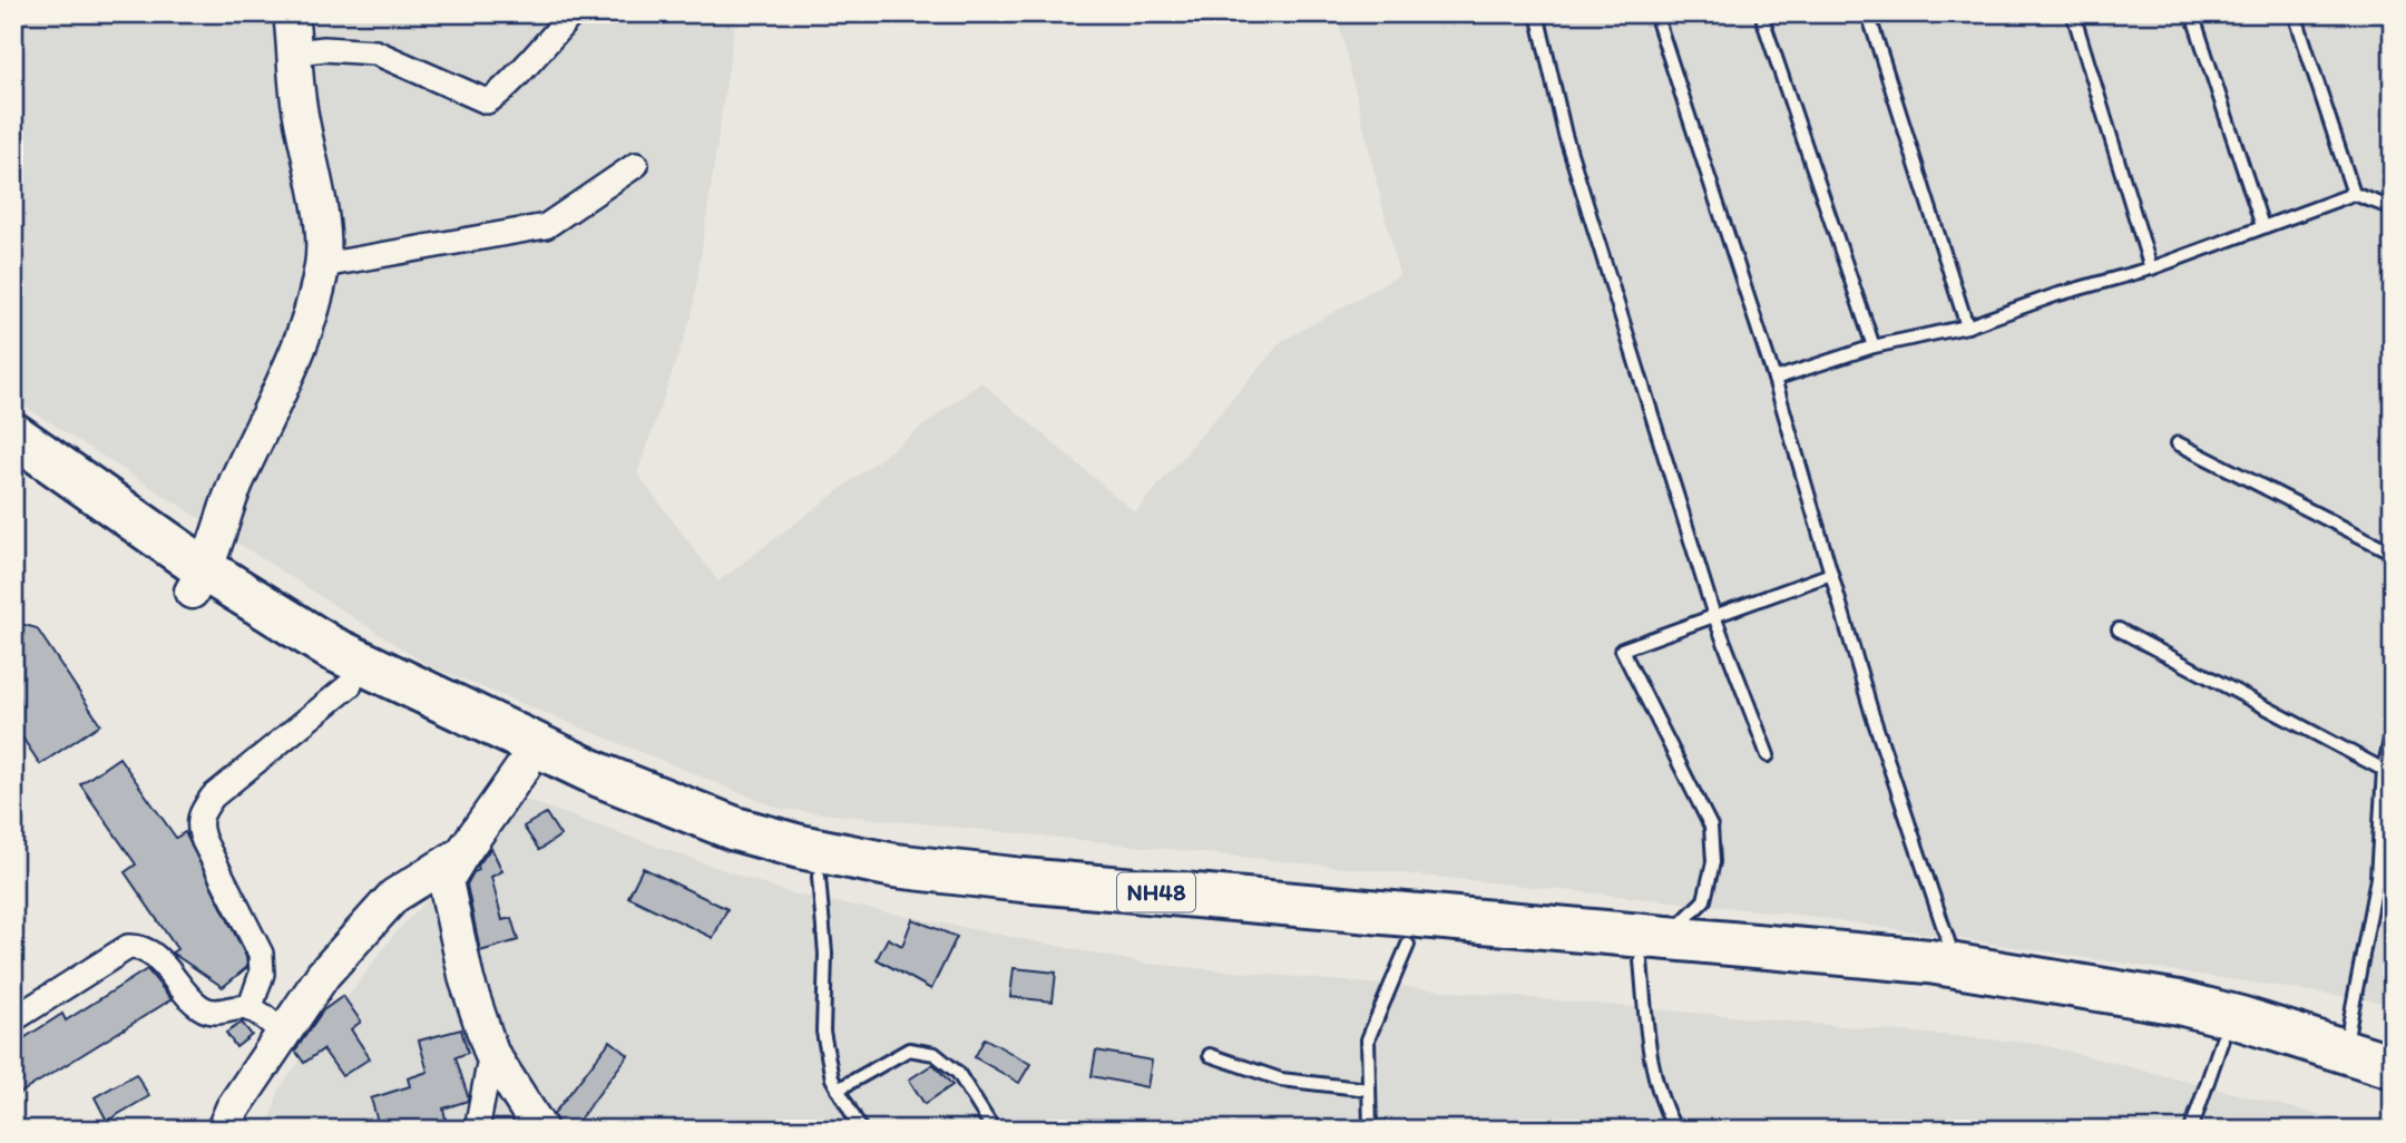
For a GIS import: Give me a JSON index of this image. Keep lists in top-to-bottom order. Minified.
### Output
{"streets":{"highway":["NH48"]}}
